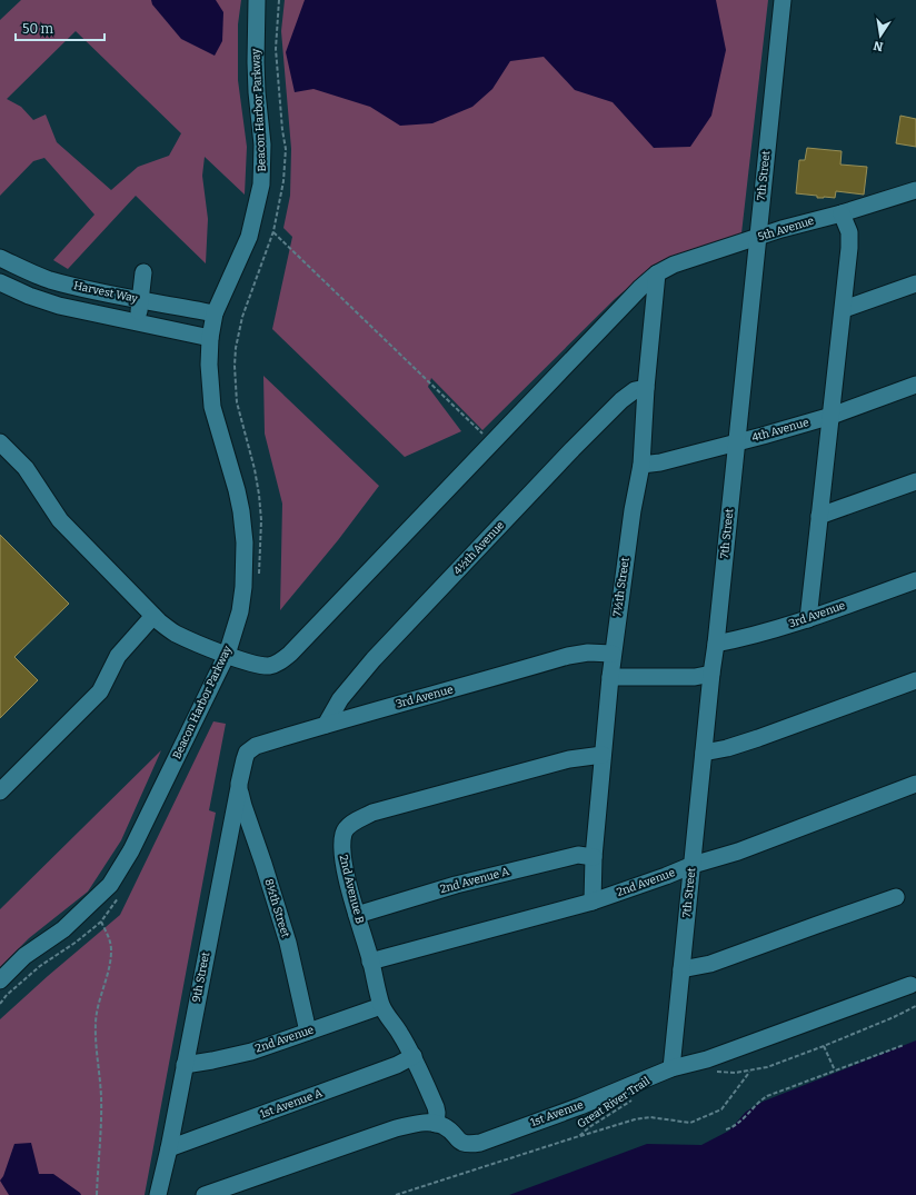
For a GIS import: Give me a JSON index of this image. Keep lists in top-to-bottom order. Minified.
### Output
{"streets":{"street":["Beacon Harbor Parkway","7th Street","5th Avenue","Harvest Way","4th Avenue","4½th Avenue","7½th Street","3rd Avenue","2nd Avenue A","2nd Avenue","2nd Avenue B","8½th Street","9th Street","1st Avenue A","1st Avenue"],"path":["Great River Trail"]},"crossings":[["Beacon Harbor Parkway","5th Avenue"],["Beacon Harbor Parkway","Harvest Way"],["7th Street","5th Avenue"],["7th Street","4th Avenue"],["7th Street","3rd Avenue"],["7th Street","2nd Avenue"],["7th Street","1st Avenue"],["5th Avenue","7½th Street"],["4th Avenue","7½th Street"],["4½th Avenue","7½th Street"],["4½th Avenue","3rd Avenue"],["7½th Street","3rd Avenue"],["7½th Street","2nd Avenue A"],["7½th Street","2nd Avenue"],["7½th Street","2nd Avenue B"],["3rd Avenue","9th Street"],["2nd Avenue A","2nd Avenue B"],["2nd Avenue","2nd Avenue B"],["2nd Avenue","8½th Street"],["2nd Avenue","9th Street"],["2nd Avenue B","1st Avenue A"],["2nd Avenue B","1st Avenue"],["8½th Street","9th Street"],["9th Street","1st Avenue A"]],"scale_bar":"50 m","north":"bottom"}
